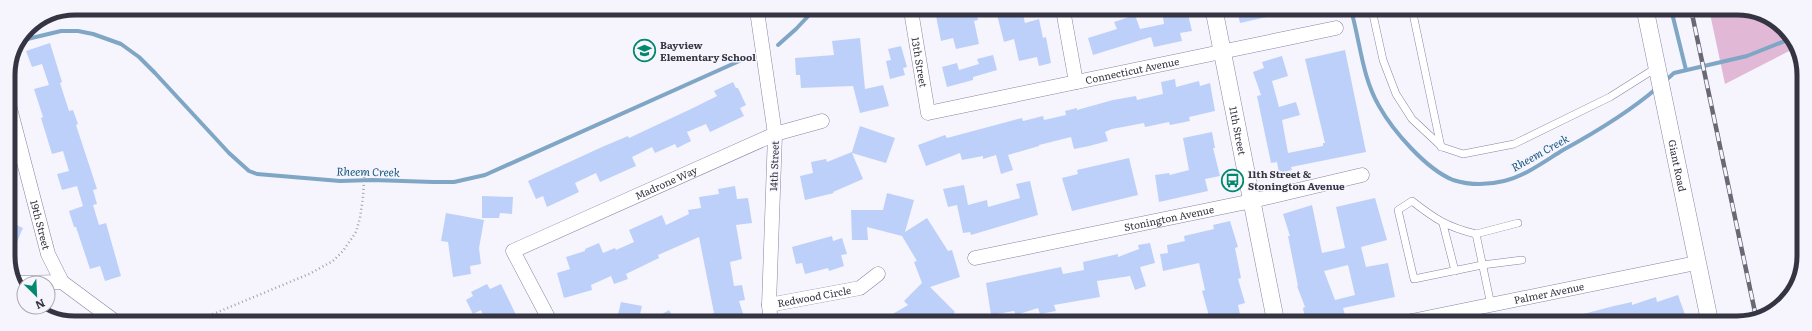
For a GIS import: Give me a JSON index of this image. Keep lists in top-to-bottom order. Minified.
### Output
{"streets":{"street":["13th Street","Connecticut Avenue","11th Street","14th Street","Giant Road","Madrone Way","Stonington Avenue","19th Street","Palmer Avenue","Redwood Circle"]},"crossings":[["13th Street","Connecticut Avenue"],["Connecticut Avenue","11th Street"],["11th Street","Stonington Avenue"],["14th Street","Madrone Way"],["14th Street","Redwood Circle"],["Giant Road","Palmer Avenue"]],"water":["Rheem Creek"],"places":{"school or university":["Bayview Elementary School"],"bus stop":["11th Street & Stonington Avenue"]},"north":"bottom right"}
